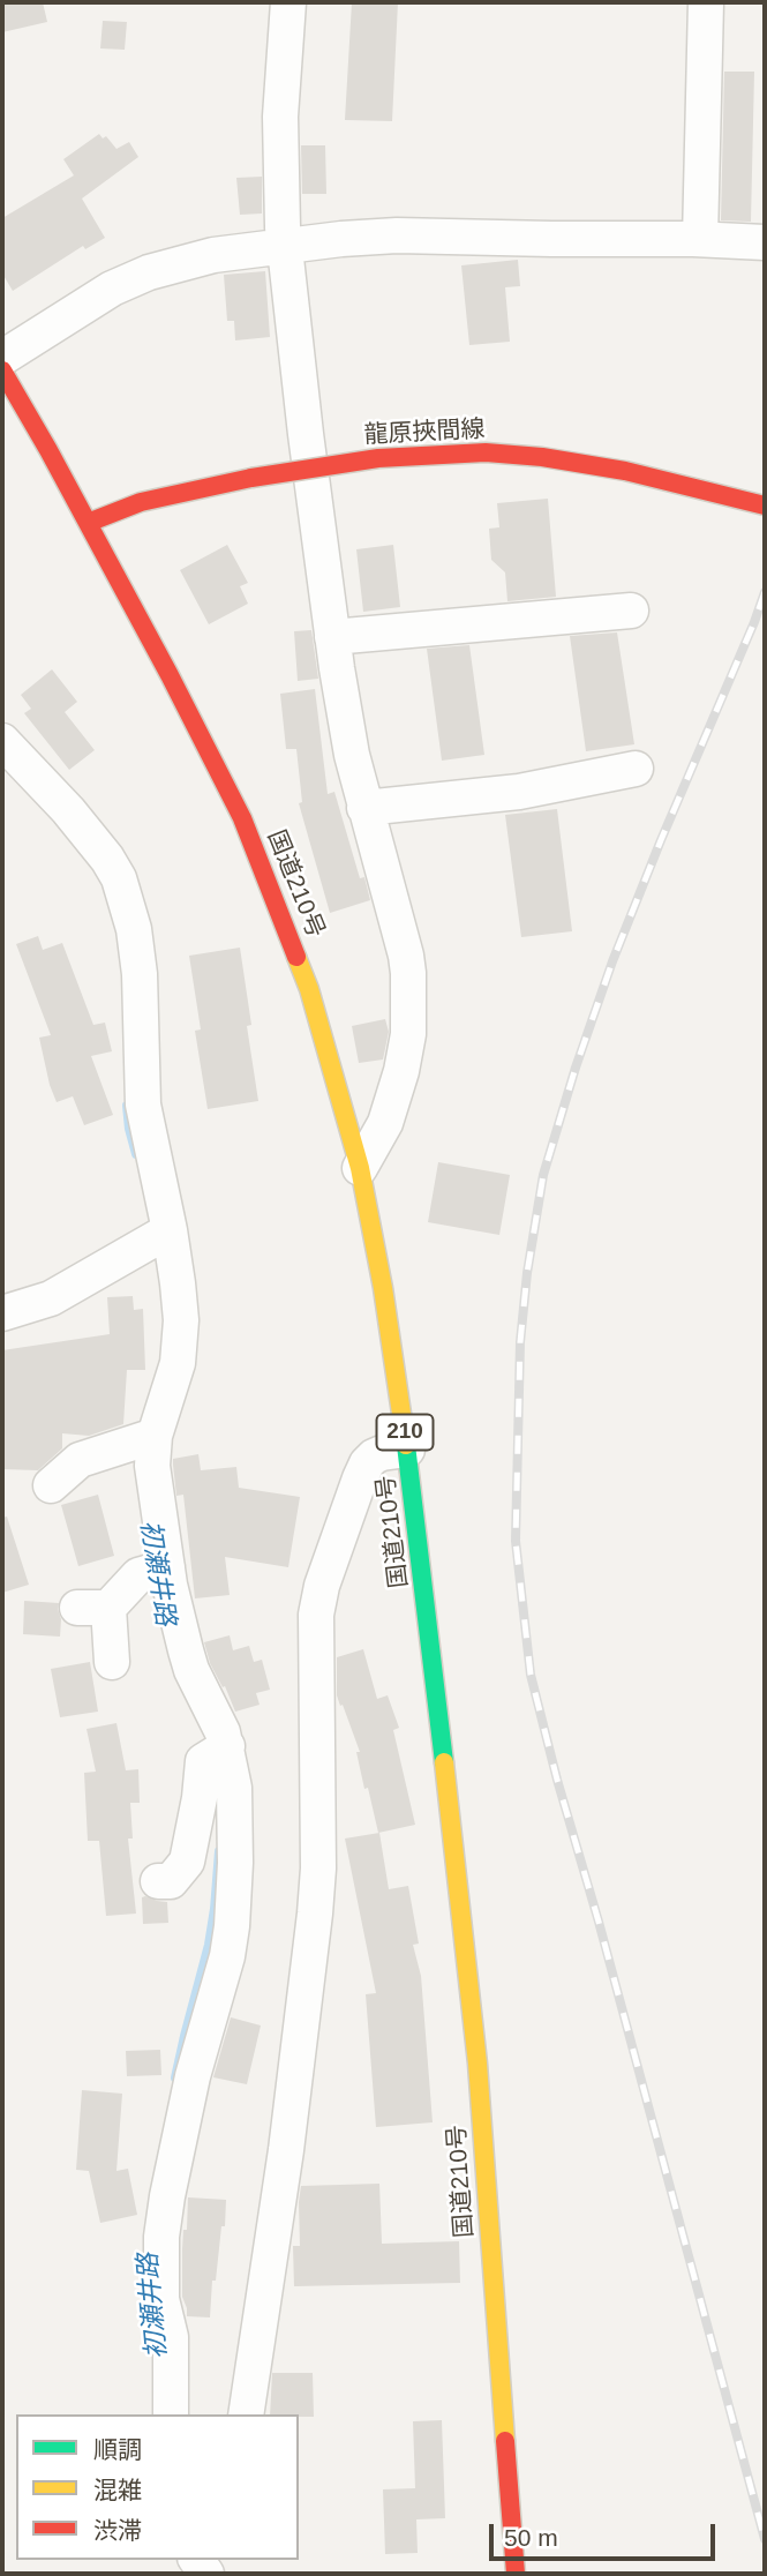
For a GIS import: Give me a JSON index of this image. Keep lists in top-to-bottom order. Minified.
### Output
{"streets":{"main road":["龍原挾間線","国道210号","210"]},"crossings":[["龍原挾間線","国道210号"]],"water":["初瀬井路"],"legend":["順調","混雑","渋滞"],"scale_bar":"50 m"}
